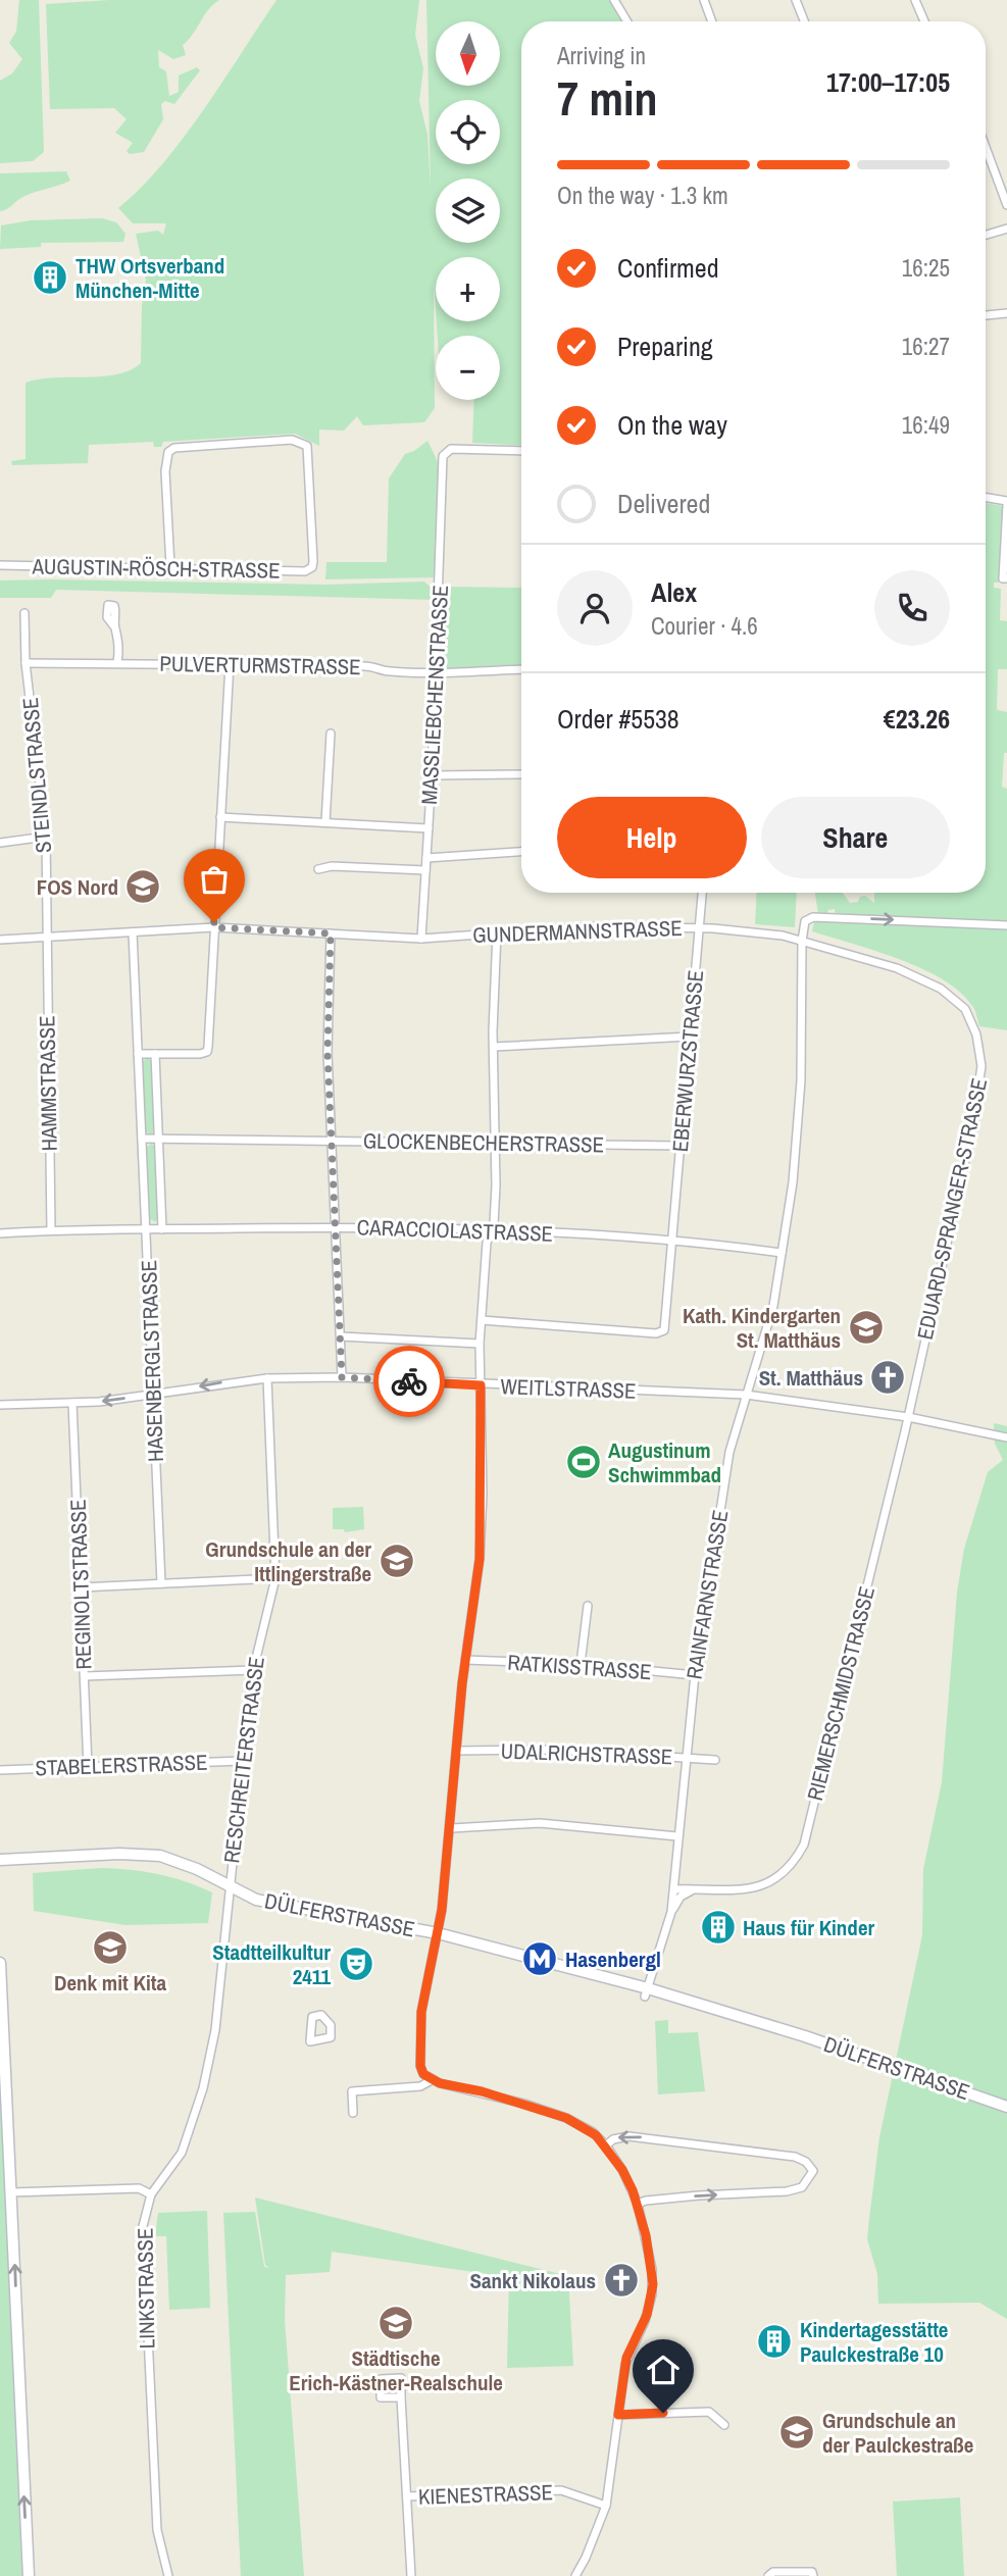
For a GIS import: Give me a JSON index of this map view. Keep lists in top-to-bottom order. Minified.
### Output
{"streets":{"main road":["DÜLFERSTRASSE"],"street":["AUGUSTIN-RÖSCH-STRASSE","PULVERTURMSTRASSE","MASSLIEBCHENSTRASSE","STEINDLSTRASSE","GUNDERMANNSTRASSE","EBERWURZSTRASSE","HAMMSTRASSE","GLOCKENBECHERSTRASSE","EDUARD-SPRANGER-STRASSE","CARACCIOLASTRASSE","HASENBERGLSTRASSE","WEITLSTRASSE","REGINOLTSTRASSE","RAINFARNSTRASSE","RATKISSTRASSE","RIEMERSCHMIDSTRASSE","UDALRICHSTRASSE","RESCHREITERSTRASSE","STABELERSTRASSE","LINKSTRASSE","KIENESTRASSE"]},"crossings":[["PULVERTURMSTRASSE","MASSLIEBCHENSTRASSE"],["PULVERTURMSTRASSE","STEINDLSTRASSE"],["MASSLIEBCHENSTRASSE","GUNDERMANNSTRASSE"],["STEINDLSTRASSE","GUNDERMANNSTRASSE"],["STEINDLSTRASSE","HAMMSTRASSE"],["GUNDERMANNSTRASSE","EBERWURZSTRASSE"],["GUNDERMANNSTRASSE","HAMMSTRASSE"],["GUNDERMANNSTRASSE","EDUARD-SPRANGER-STRASSE"],["GUNDERMANNSTRASSE","HASENBERGLSTRASSE"],["GUNDERMANNSTRASSE","RAINFARNSTRASSE"],["EBERWURZSTRASSE","GLOCKENBECHERSTRASSE"],["EBERWURZSTRASSE","CARACCIOLASTRASSE"],["HAMMSTRASSE","CARACCIOLASTRASSE"],["GLOCKENBECHERSTRASSE","HASENBERGLSTRASSE"],["EDUARD-SPRANGER-STRASSE","WEITLSTRASSE"],["EDUARD-SPRANGER-STRASSE","RAINFARNSTRASSE"],["EDUARD-SPRANGER-STRASSE","RIEMERSCHMIDSTRASSE"],["CARACCIOLASTRASSE","HASENBERGLSTRASSE"],["CARACCIOLASTRASSE","RAINFARNSTRASSE"],["HASENBERGLSTRASSE","WEITLSTRASSE"],["WEITLSTRASSE","REGINOLTSTRASSE"],["WEITLSTRASSE","RAINFARNSTRASSE"],["WEITLSTRASSE","RIEMERSCHMIDSTRASSE"],["WEITLSTRASSE","RESCHREITERSTRASSE"],["REGINOLTSTRASSE","STABELERSTRASSE"],["RAINFARNSTRASSE","RATKISSTRASSE"],["RAINFARNSTRASSE","RIEMERSCHMIDSTRASSE"],["RAINFARNSTRASSE","UDALRICHSTRASSE"],["RAINFARNSTRASSE","DÜLFERSTRASSE"],["RESCHREITERSTRASSE","STABELERSTRASSE"],["RESCHREITERSTRASSE","DÜLFERSTRASSE"],["RESCHREITERSTRASSE","LINKSTRASSE"],["DÜLFERSTRASSE","LINKSTRASSE"]],"places":{"building":["THW Ortsverband München-Mitte","Haus für Kinder","Kindertagesstätte Paulckestraße 10"],"school or university":["FOS Nord","Kath. Kindergarten St. Matthäus","Grundschule an der Ittlingerstraße","Denk mit Kita","Städtische Erich-Kästner-Realschule","Grundschule an der Paulckestraße"],"church":["St. Matthäus","Sankt Nikolaus"],"sports":["Augustinum Schwimmbad"],"metro station":["Hasenbergl"],"theatre":["Stadtteilkultur 2411"]},"north":"bottom","page":{"map_buttons":["+","−"],"heading":["7 min","Arriving in","17:00–17:05"],"panel":["Alex","Courier · 4.6","Order #5538","€23.26"],"bar":"On the way · 1.3 km","list":[["Confirmed","16:25"],["Preparing","16:27"],["On the way","16:49"],"Delivered"],"buttons":["Help","Share"]}}
